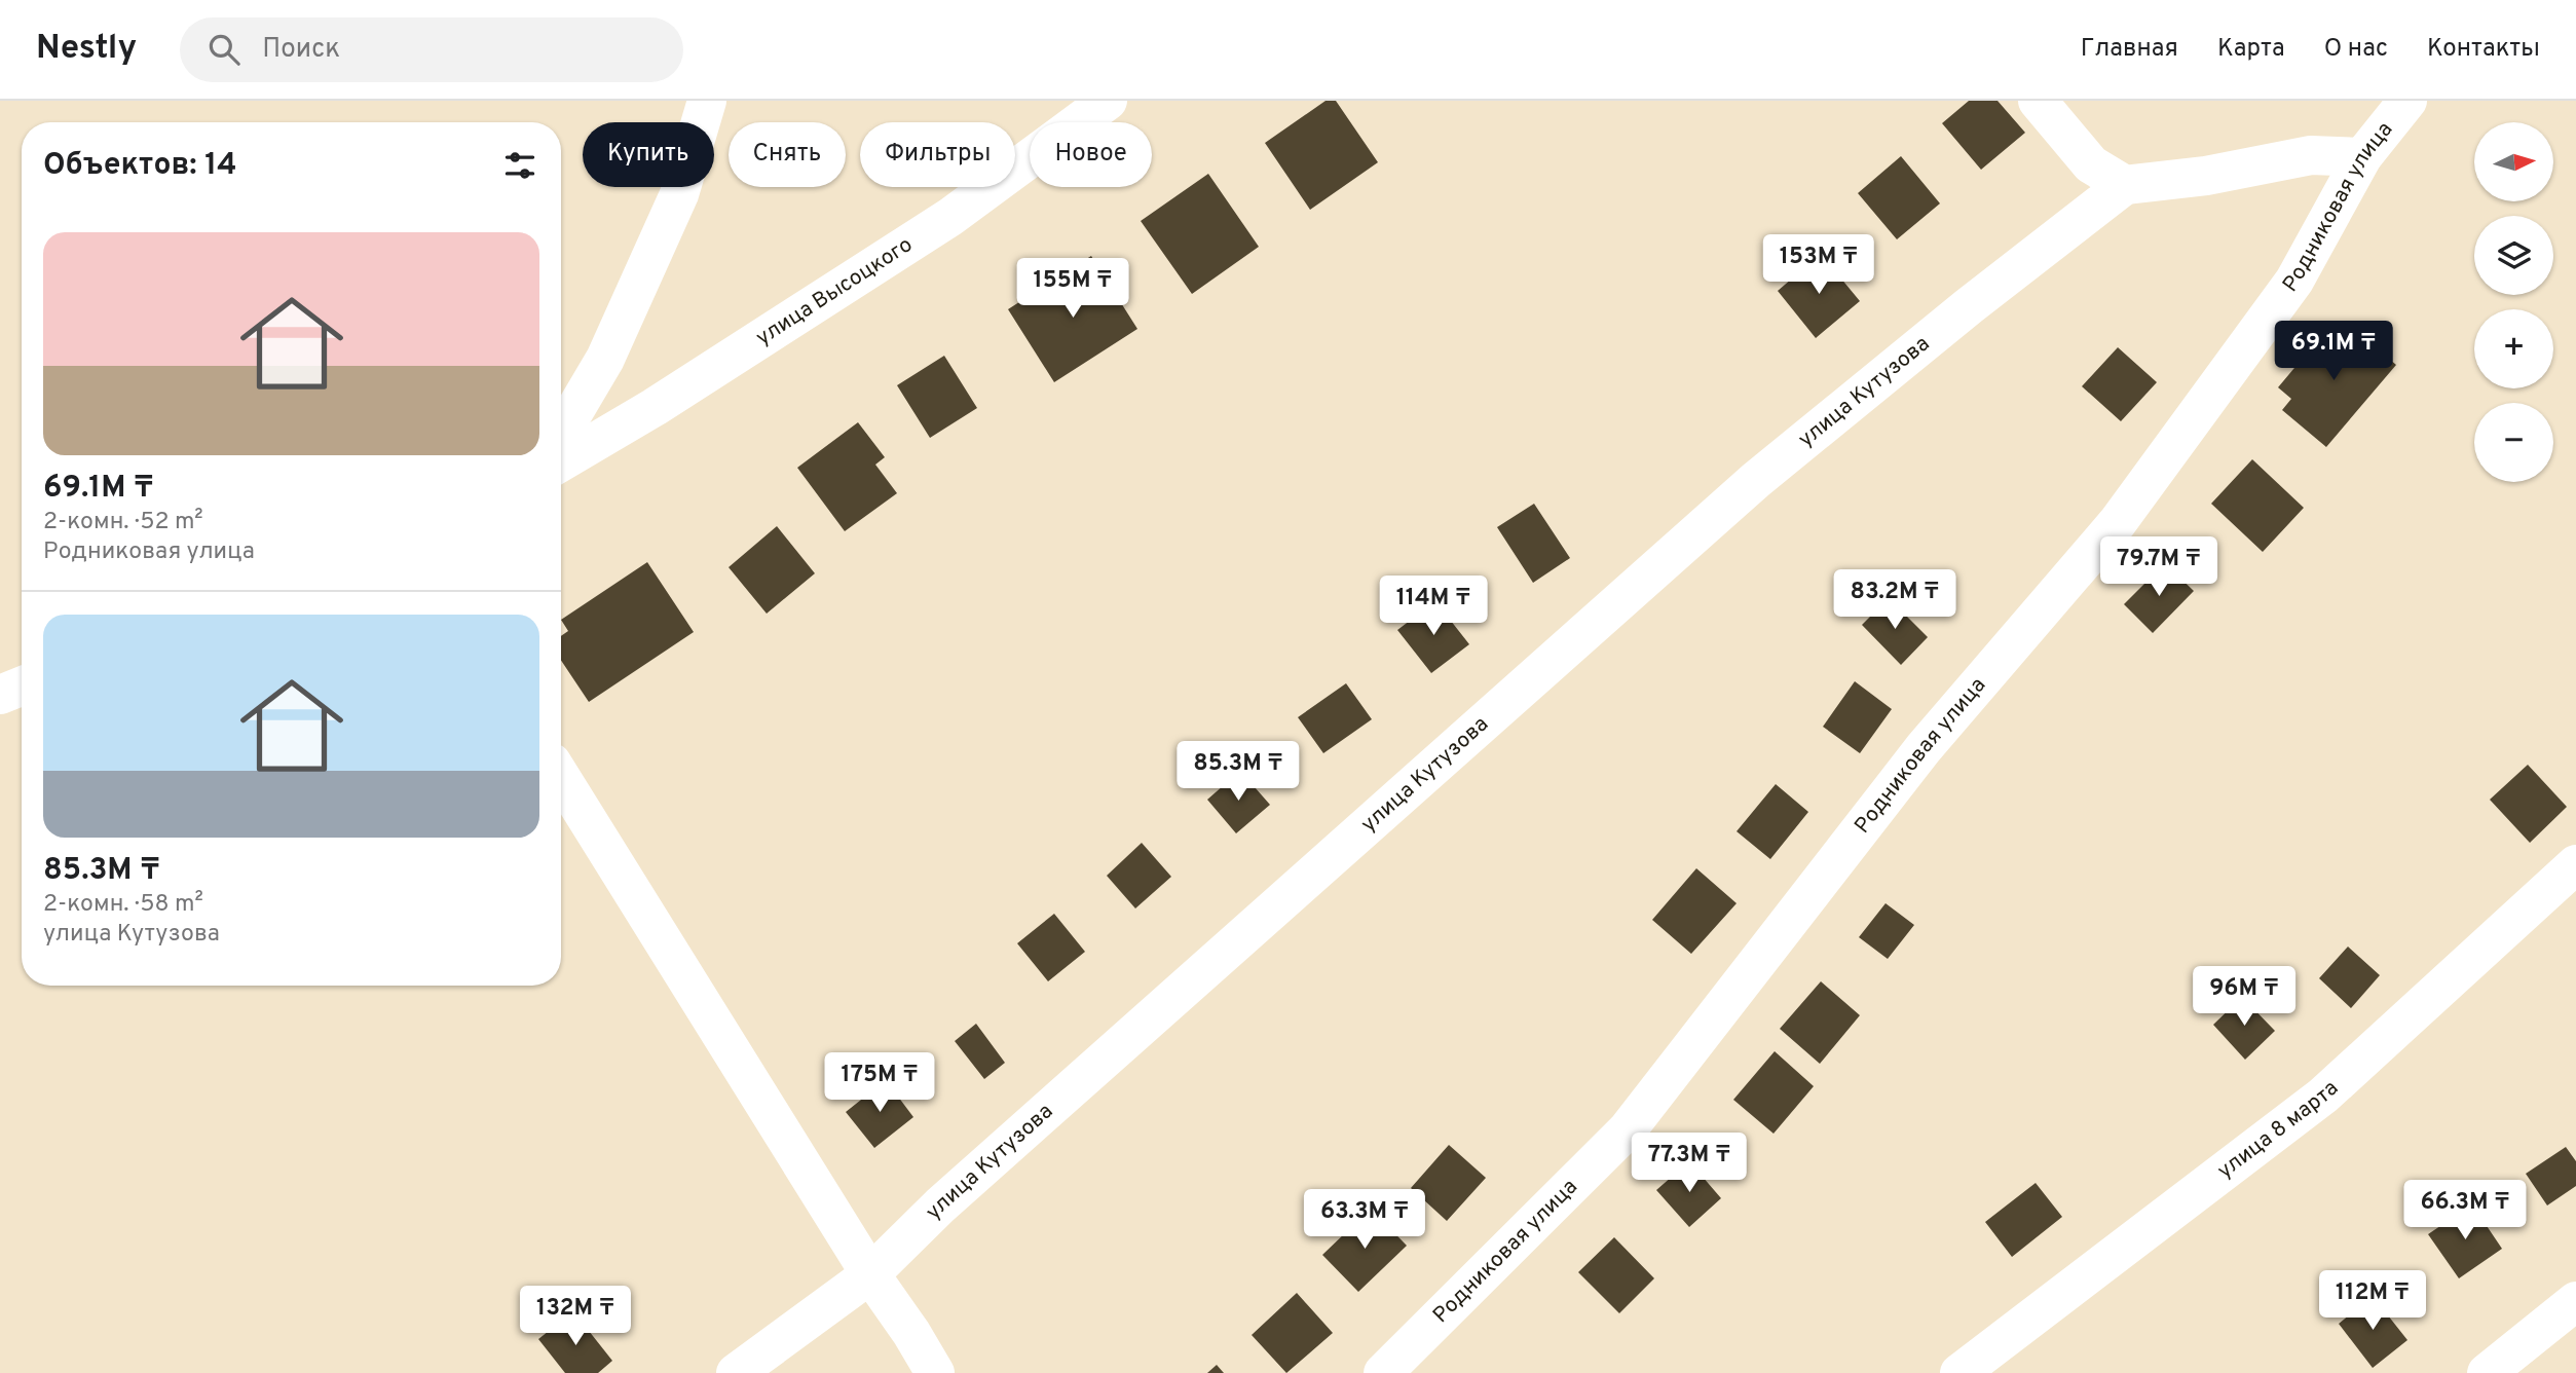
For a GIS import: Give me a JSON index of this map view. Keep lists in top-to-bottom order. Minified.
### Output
{"streets":{"street":["Родниковая улица","улица Высоцкого","улица Кутузова","улица 8 марта"]},"north":"right","page":{"header":"Nestly","search":"Поиск","nav":["Главная","Карта","О нас","Контакты"],"map_buttons":["+","−"],"chip":["Купить","Снять","Фильтры","Новое"],"heading":"Объектов: 14","list":[{"name":"69.1M ₸","note":"2-комн. · 52 m² · Родниковая улица"},{"name":"85.3M ₸","note":"2-комн. · 58 m² · улица Кутузова"}],"price":["153M ₸","155M ₸","69.1M ₸","79.7M ₸","83.2M ₸","114M ₸","85.3M ₸","96M ₸","175M ₸","77.3M ₸","66.3M ₸","63.3M ₸","112M ₸","132M ₸"]}}
